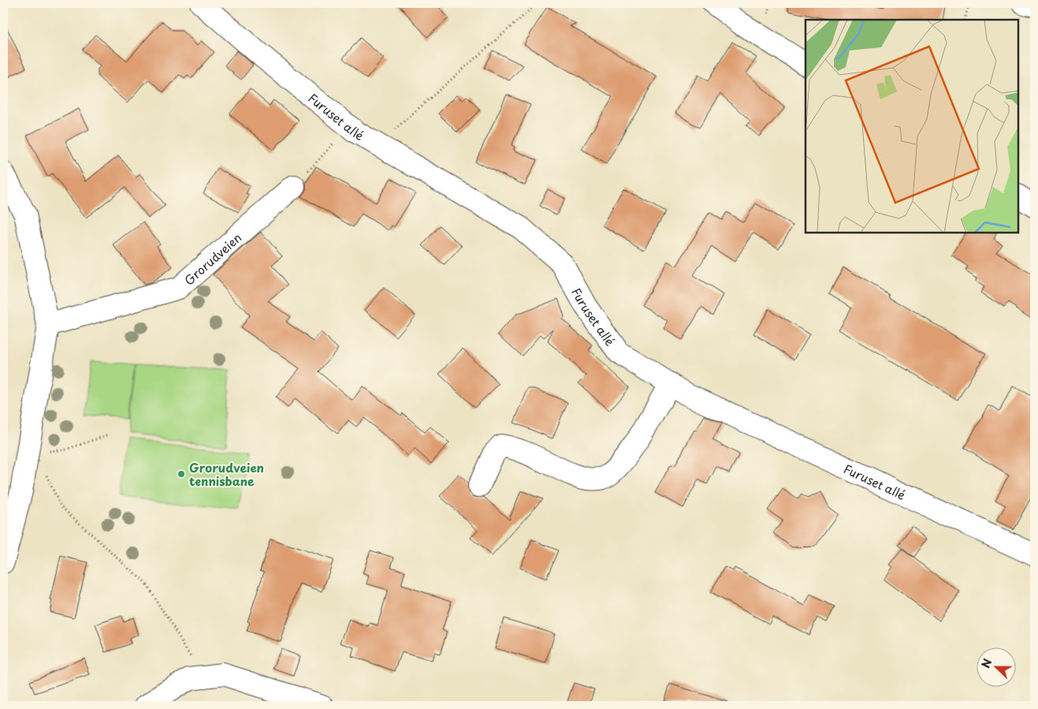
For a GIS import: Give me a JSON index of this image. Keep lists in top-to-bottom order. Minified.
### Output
{"streets":{"street":["Furuset allé","Grorudveien"]},"places":["Grorudveien tennisbane"],"north":"left"}
